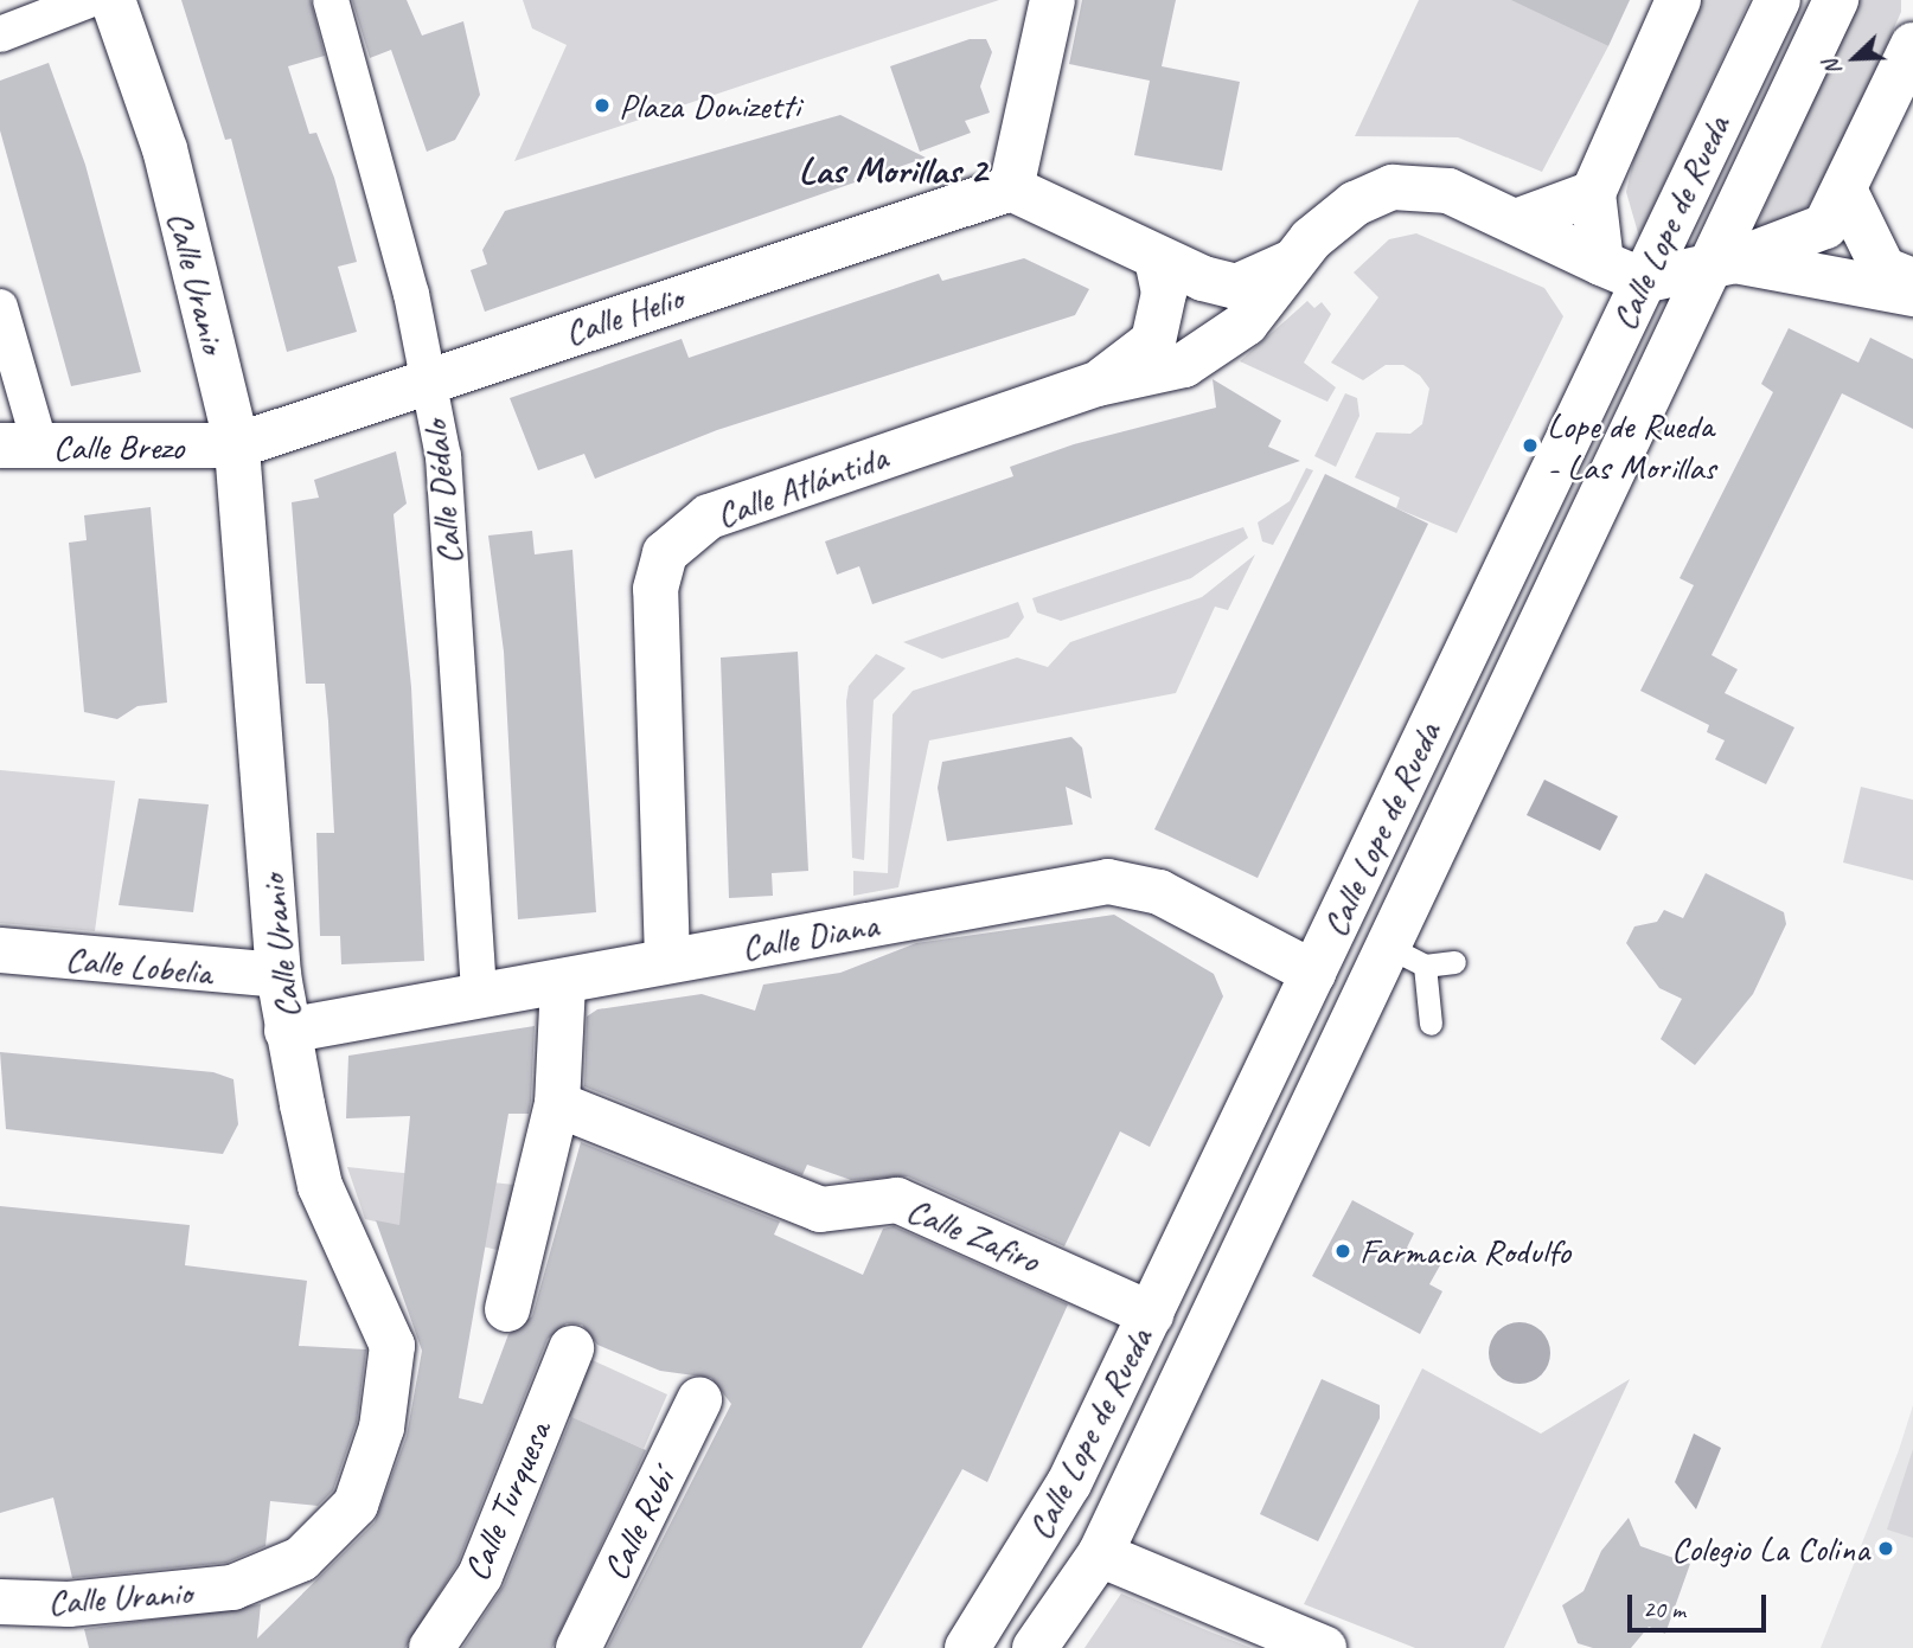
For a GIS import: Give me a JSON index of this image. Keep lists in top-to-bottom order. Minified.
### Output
{"streets":{"street":["Calle Lope de Rueda","Calle Uranio","Calle Helio","Calle Brezo","Calle Atlántida","Calle Dédalo","Calle Diana","Calle Lobelia","Calle Zafiro","Calle Turquesa","Calle Rubí"]},"crossings":[["Calle Lope de Rueda","Calle Atlántida"],["Calle Lope de Rueda","Calle Diana"],["Calle Lope de Rueda","Calle Zafiro"],["Calle Uranio","Calle Helio"],["Calle Uranio","Calle Brezo"],["Calle Uranio","Calle Diana"],["Calle Uranio","Calle Lobelia"],["Calle Helio","Calle Brezo"],["Calle Helio","Calle Dédalo"],["Calle Atlántida","Calle Diana"],["Calle Dédalo","Calle Diana"]],"districts":["Las Morillas 2"],"places":["Plaza Donizetti","Lope de Rueda - Las Morillas","Farmacia Rodulfo","Colegio La Colina"],"scale_bar":"20 m","north":"bottom left"}
